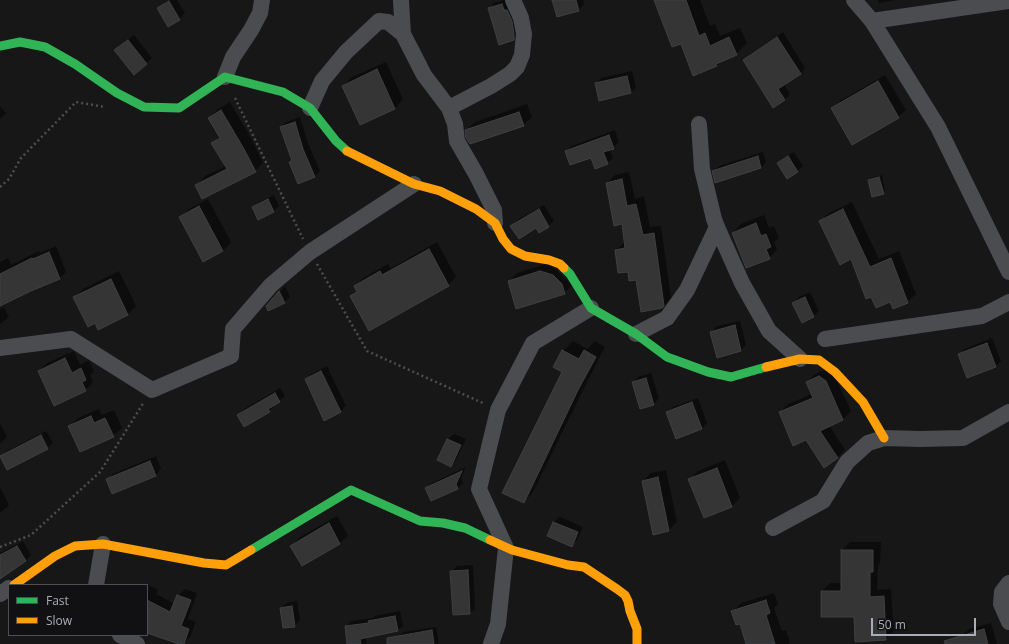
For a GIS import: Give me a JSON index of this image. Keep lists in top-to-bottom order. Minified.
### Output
{"legend":["Fast","Slow"],"scale_bar":"50 m"}
